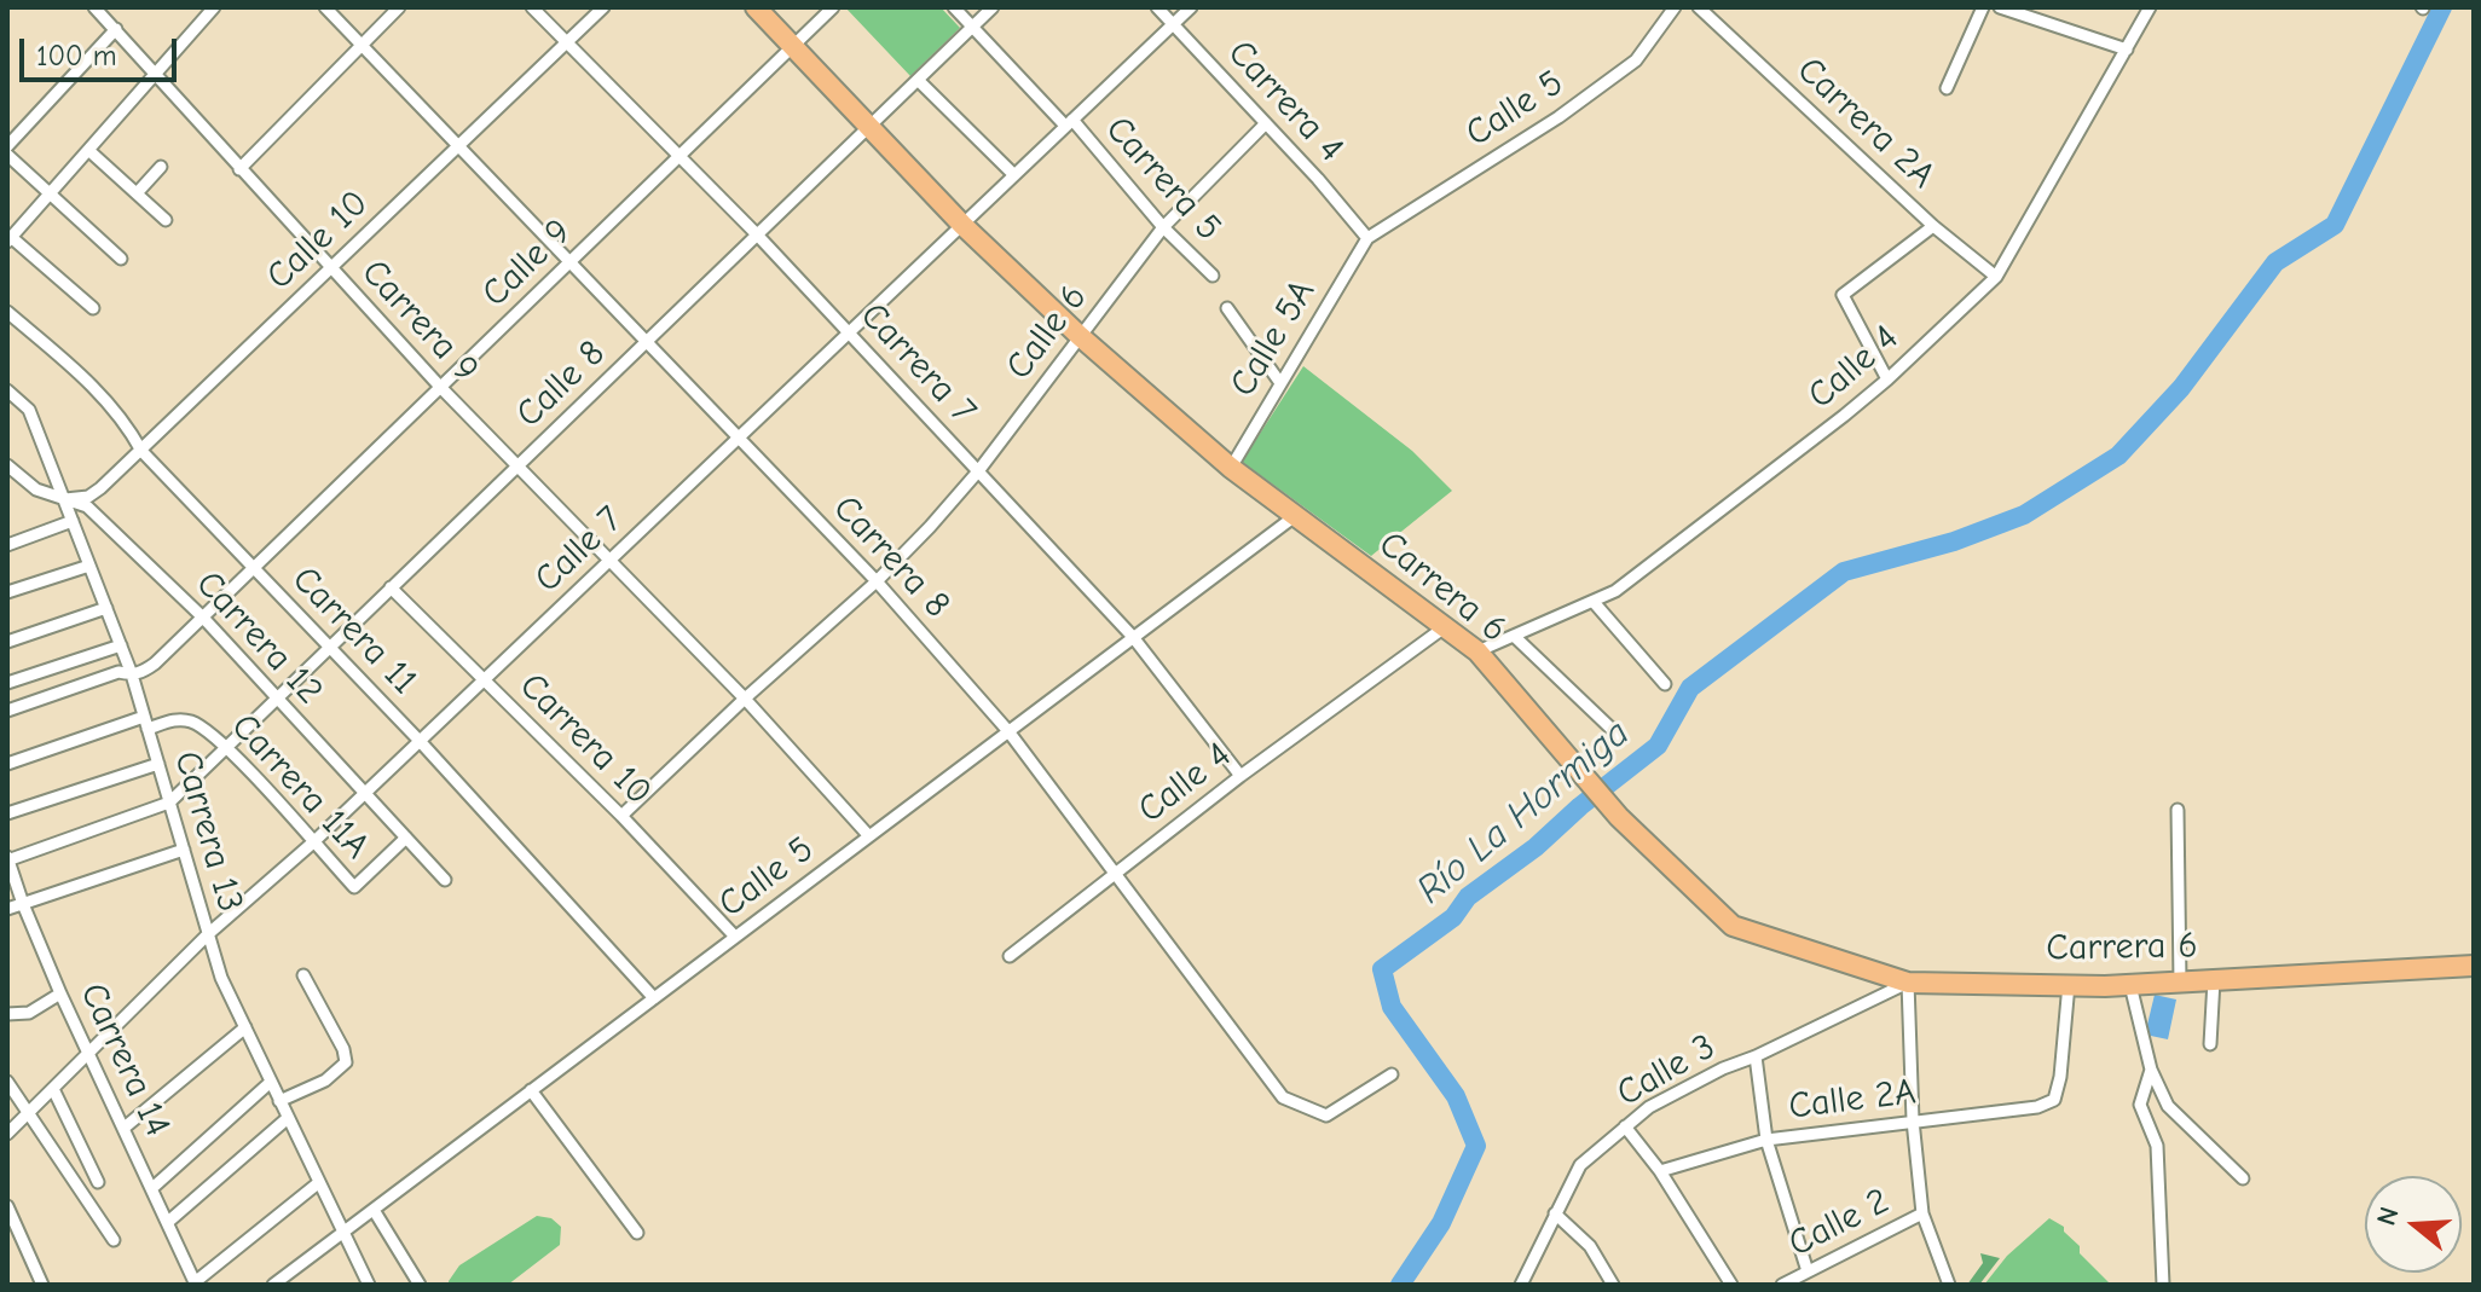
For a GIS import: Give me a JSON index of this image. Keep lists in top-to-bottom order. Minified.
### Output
{"streets":{"main road":["Carrera 6"],"street":["Carrera 4","Calle 5","Carrera 2A","Carrera 5","Calle 10","Calle 9","Carrera 9","Calle 6","Calle 5A","Carrera 7","Calle 4","Calle 8","Calle 7","Carrera 8","Carrera 11","Carrera 12","Carrera 10","Carrera 11A","Carrera 13","Carrera 14","Calle 3","Calle 2A","Calle 2"]},"crossings":[["Carrera 4","Calle 5"],["Carrera 4","Calle 6"],["Carrera 4","Calle 5A"],["Carrera 4","Calle 7"],["Calle 5","Carrera 9"],["Calle 5","Calle 5A"],["Calle 5","Carrera 7"],["Calle 5","Carrera 8"],["Calle 5","Carrera 6"],["Calle 5","Carrera 11"],["Calle 5","Carrera 10"],["Calle 5","Carrera 13"],["Carrera 2A","Calle 4"],["Carrera 5","Calle 6"],["Carrera 5","Calle 8"],["Carrera 5","Calle 7"],["Calle 10","Carrera 9"],["Calle 10","Carrera 7"],["Calle 10","Carrera 8"],["Calle 10","Carrera 11"],["Calle 10","Carrera 12"],["Calle 10","Carrera 13"],["Calle 9","Carrera 9"],["Calle 9","Carrera 7"],["Calle 9","Carrera 8"],["Calle 9","Carrera 6"],["Calle 9","Carrera 11"],["Calle 9","Carrera 12"],["Calle 9","Carrera 13"],["Carrera 9","Calle 6"],["Carrera 9","Calle 8"],["Carrera 9","Calle 7"],["Calle 6","Carrera 7"],["Calle 6","Carrera 8"],["Calle 6","Carrera 6"],["Calle 6","Carrera 10"],["Calle 5A","Carrera 6"],["Carrera 7","Calle 4"],["Carrera 7","Calle 8"],["Carrera 7","Calle 7"],["Calle 4","Carrera 8"],["Calle 4","Carrera 6"],["Calle 8","Carrera 8"],["Calle 8","Carrera 6"],["Calle 8","Carrera 11"],["Calle 8","Carrera 12"],["Calle 8","Carrera 10"],["Calle 8","Carrera 11A"],["Calle 8","Carrera 13"],["Calle 7","Carrera 8"],["Calle 7","Carrera 6"],["Calle 7","Carrera 11"],["Calle 7","Carrera 12"],["Calle 7","Carrera 10"],["Calle 7","Carrera 11A"],["Calle 7","Carrera 13"],["Calle 7","Carrera 14"],["Carrera 6","Calle 3"],["Carrera 6","Calle 2A"],["Carrera 12","Carrera 11A"],["Carrera 12","Carrera 13"],["Carrera 11A","Carrera 13"]],"water":["Río La Hormiga"],"scale_bar":"100 m","north":"left"}
